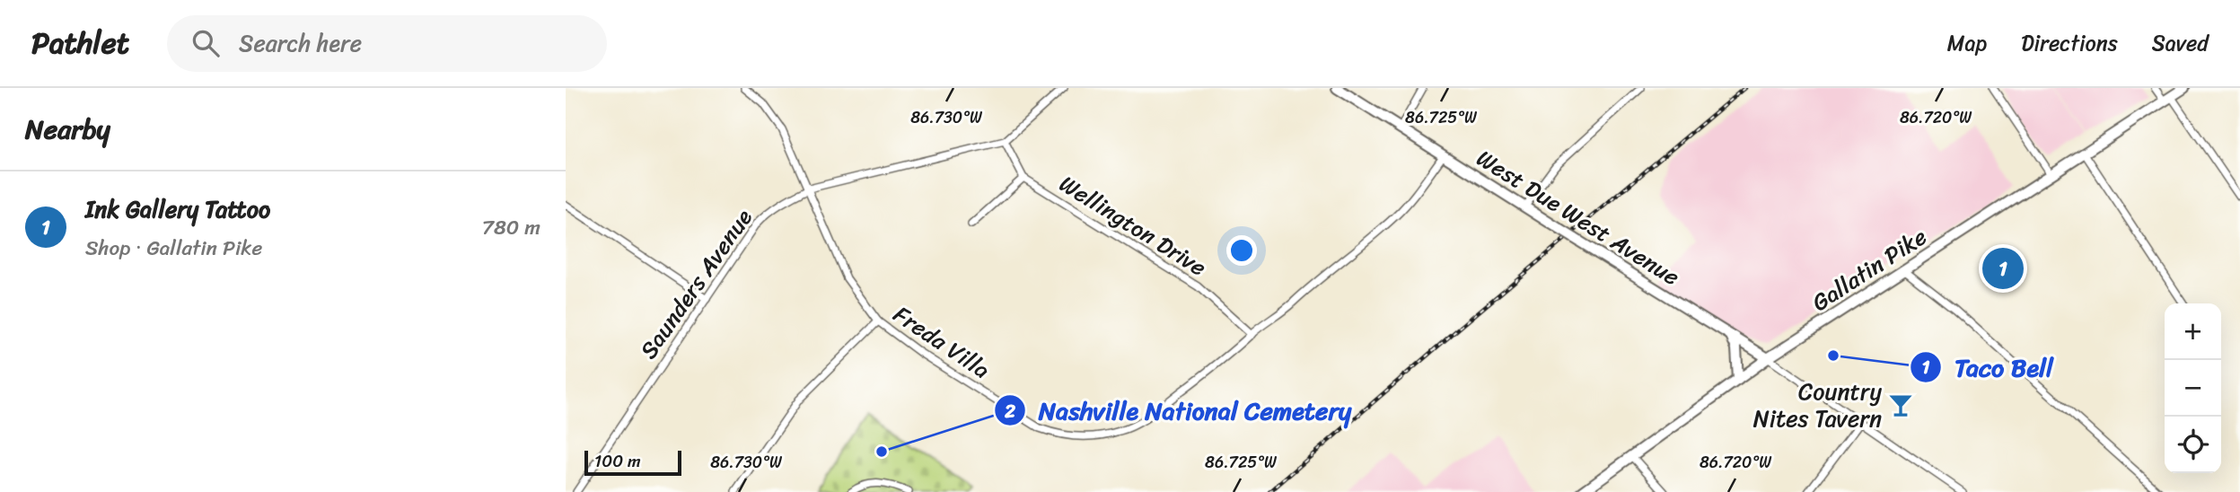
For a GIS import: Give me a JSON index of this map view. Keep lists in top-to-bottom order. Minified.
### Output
{"streets":{"main road":["West Due West Avenue","Gallatin Pike"],"street":["Wellington Drive","Saunders Avenue","Freda Villa"]},"crossings":[["West Due West Avenue","Gallatin Pike"],["West Due West Avenue","Freda Villa"],["Wellington Drive","Saunders Avenue"],["Wellington Drive","Freda Villa"],["Saunders Avenue","Freda Villa"]],"places":{"other":["Taco Bell","Nashville National Cemetery"],"bar":["Country Nites Tavern"]},"scale_bar":"100 m","page":{"header":"Pathlet","search":"Search here","nav":["Map","Directions","Saved"],"heading":"Nearby","list":[{"mark":"1","name":"Ink Gallery Tattoo","note":"Shop · Gallatin Pike","value":"780 m"}],"pins":"1","map_buttons":["+","−"],"scale":"100 m"},"coordinates":["86.730°W","86.720°W","86.725°W"]}
